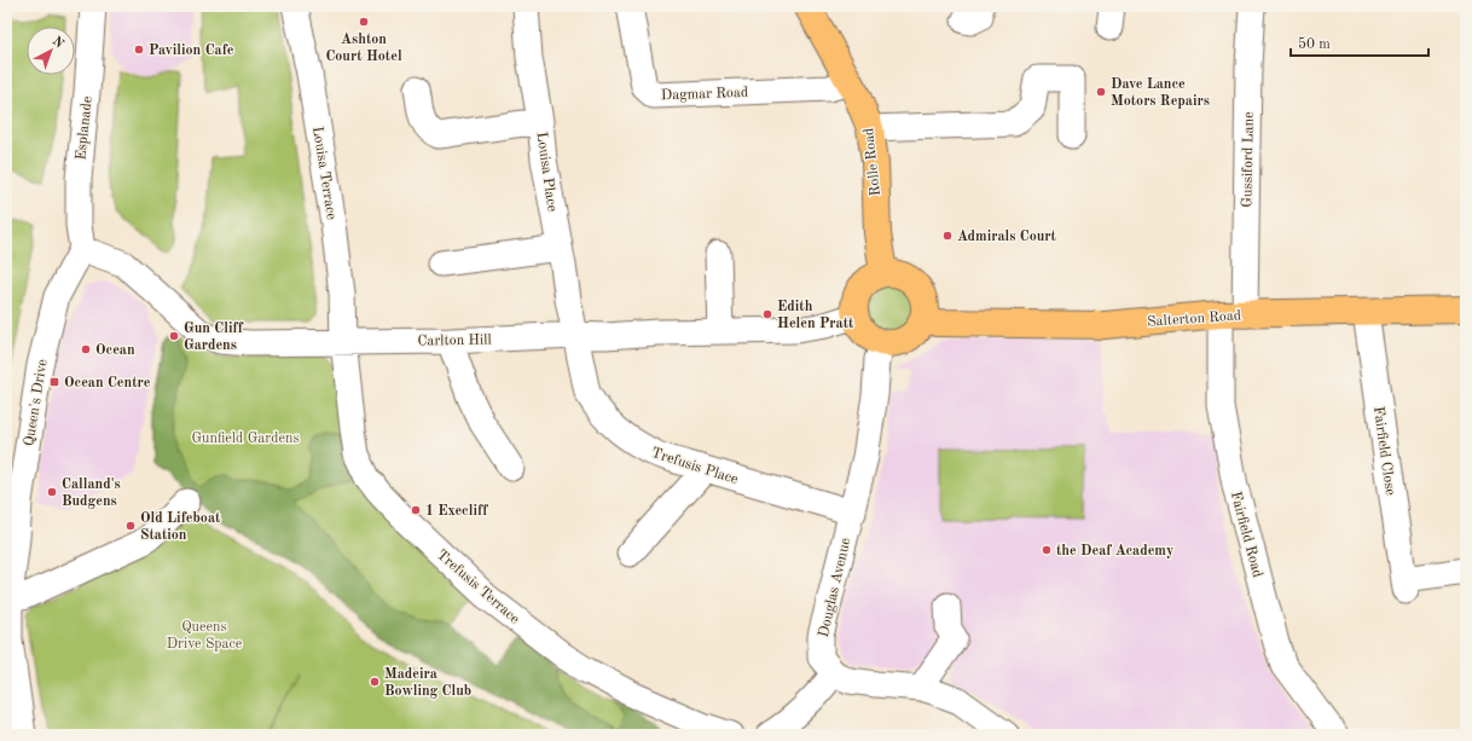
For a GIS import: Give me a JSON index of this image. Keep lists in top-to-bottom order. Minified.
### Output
{"streets":{"main road":["Rolle Road","Salterton Road"],"street":["Dagmar Road","Esplanade","Gussiford Lane","Louisa Place","Louisa Terrace","Carlton Hill","Queen's Drive","Fairfield Close","Trefusis Place","Fairfield Road","Trefusis Terrace","Douglas Avenue"]},"crossings":[["Dagmar Road","Rolle Road"],["Esplanade","Carlton Hill"],["Esplanade","Queen's Drive"],["Gussiford Lane","Salterton Road"],["Gussiford Lane","Fairfield Road"],["Rolle Road","Salterton Road"],["Rolle Road","Carlton Hill"],["Rolle Road","Douglas Avenue"],["Louisa Place","Carlton Hill"],["Louisa Place","Trefusis Place"],["Louisa Terrace","Carlton Hill"],["Louisa Terrace","Trefusis Terrace"],["Salterton Road","Carlton Hill"],["Salterton Road","Fairfield Close"],["Salterton Road","Fairfield Road"],["Salterton Road","Douglas Avenue"],["Carlton Hill","Queen's Drive"],["Carlton Hill","Trefusis Place"],["Carlton Hill","Trefusis Terrace"],["Carlton Hill","Douglas Avenue"],["Trefusis Place","Douglas Avenue"]],"parks":["Gunfield Gardens","Queens Drive Space"],"places":{"other":["Ashton Court Hotel","Pavilion Cafe","Dave Lance Motors Repairs","Admirals Court","Edith Helen Pratt","Gun Cliff Gardens","Ocean","Calland's Budgens","1 Execliff","Old Lifeboat Station","the Deaf Academy","Madeira Bowling Club"],"transit":["Ocean Centre"]},"scale_bar":"50 m","north":"top right"}
